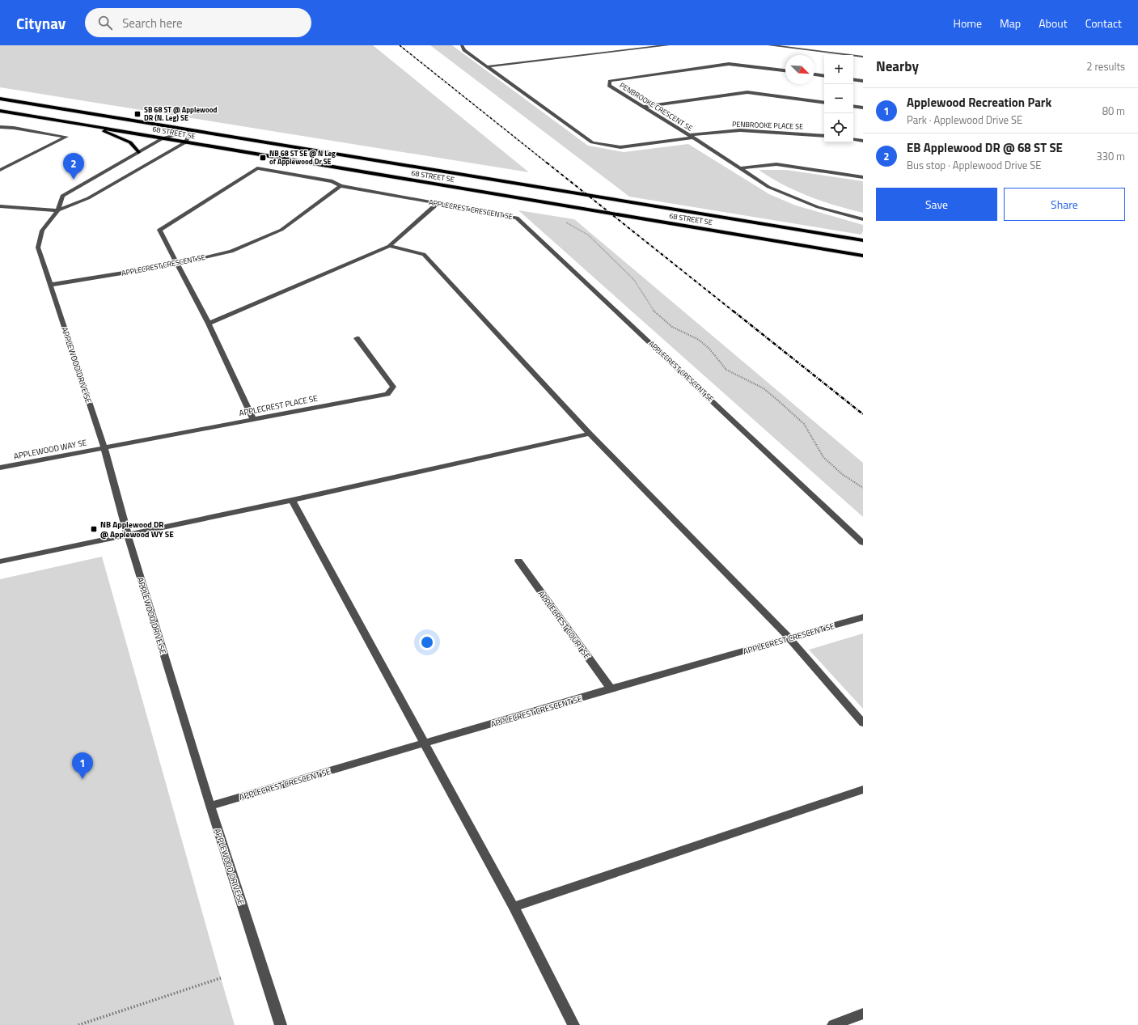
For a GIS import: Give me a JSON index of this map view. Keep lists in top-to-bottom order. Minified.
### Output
{"streets":{"main road":["68 STREET SE"],"street":["PENBROOKE CRESCENT SE","PENBROOKE PLACE SE","APPLECREST CRESCENT SE","APPLEWOOD DRIVE SE","APPLECREST PLACE SE","APPLEWOOD WAY SE","APPLECREST COURT SE"]},"crossings":[["PENBROOKE CRESCENT SE","PENBROOKE PLACE SE"],["68 STREET SE","APPLEWOOD DRIVE SE"],["APPLECREST CRESCENT SE","APPLEWOOD DRIVE SE"],["APPLECREST CRESCENT SE","APPLECREST COURT SE"],["APPLEWOOD DRIVE SE","APPLECREST PLACE SE"],["APPLEWOOD DRIVE SE","APPLEWOOD WAY SE"],["APPLECREST PLACE SE","APPLEWOOD WAY SE"]],"places":{"transit":["SB 68 ST @ Applewood DR (N. Leg) SE","NB 68 ST SE @ N Leg of Applewood Dr SE","NB Applewood DR @ Applewood WY SE"]},"north":"bottom right","page":{"header":"Citynav","search":"Search here","nav":["Home","Map","About","Contact"],"heading":["Nearby","2 results"],"map_buttons":["+","−"],"list":[{"mark":"1","name":"Applewood Recreation Park","note":"Park · Applewood Drive SE","value":"80 m"},{"mark":"2","name":"EB Applewood DR @ 68 ST SE","note":"Bus stop · Applewood Drive SE","value":"330 m"}],"pins":["2","1"],"buttons":["Save","Share"]}}
